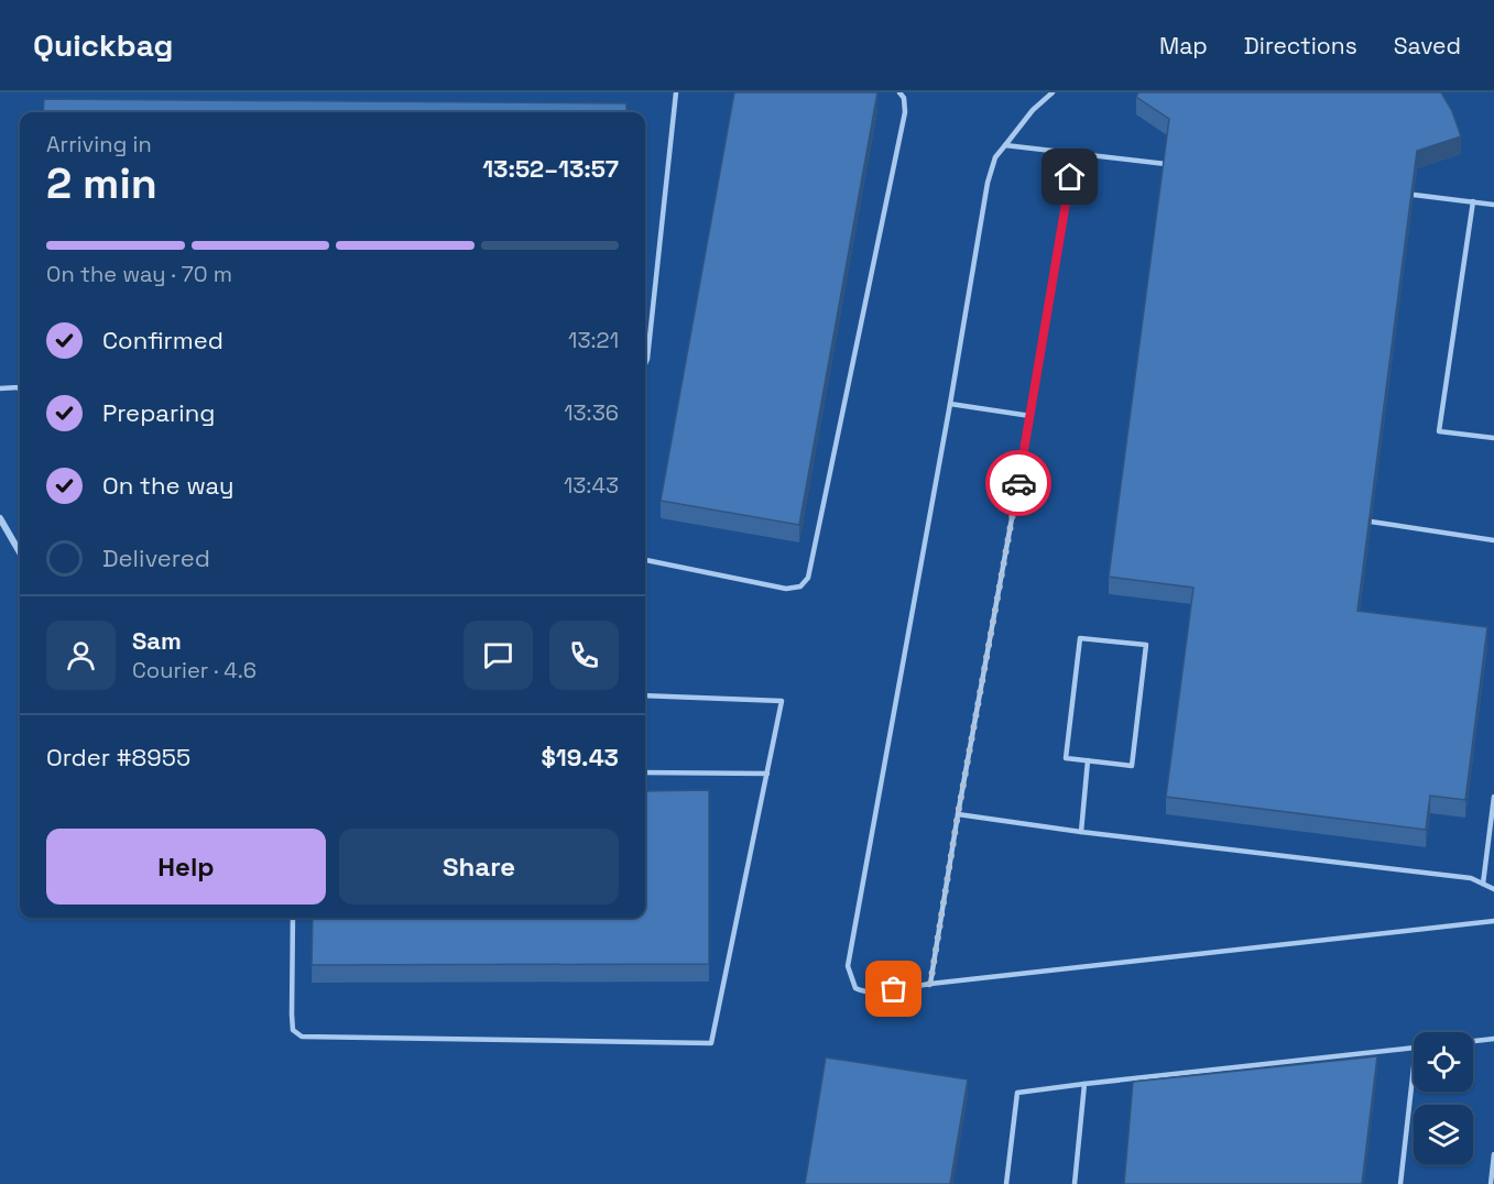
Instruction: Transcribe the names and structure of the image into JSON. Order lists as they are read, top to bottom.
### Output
{
  "page": {
    "header": "Quickbag",
    "nav": ["Map", "Directions", "Saved"],
    "heading": ["2 min", "Arriving in", "13:52–13:57"],
    "panel": [
      "Sam",
      "Courier · 4.6",
      "Order #8955",
      "$19.43"
    ],
    "bar": "On the way · 70 m",
    "list": [
      ["Confirmed", "13:21"],
      ["Preparing", "13:36"],
      ["On the way", "13:43"],
      "Delivered"
    ],
    "buttons": ["Help", "Share"]
  }
}
